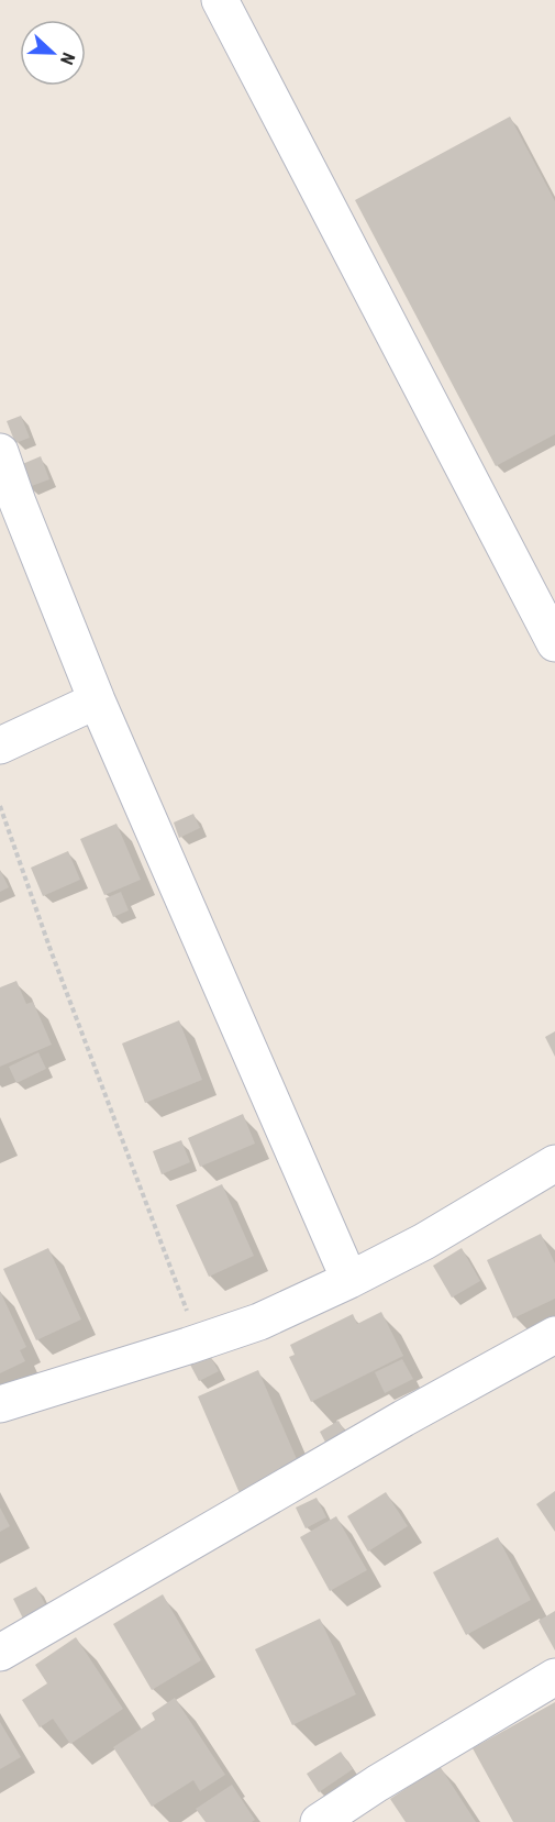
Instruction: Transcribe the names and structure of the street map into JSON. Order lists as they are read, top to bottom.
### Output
{
  "north": "right"
}
